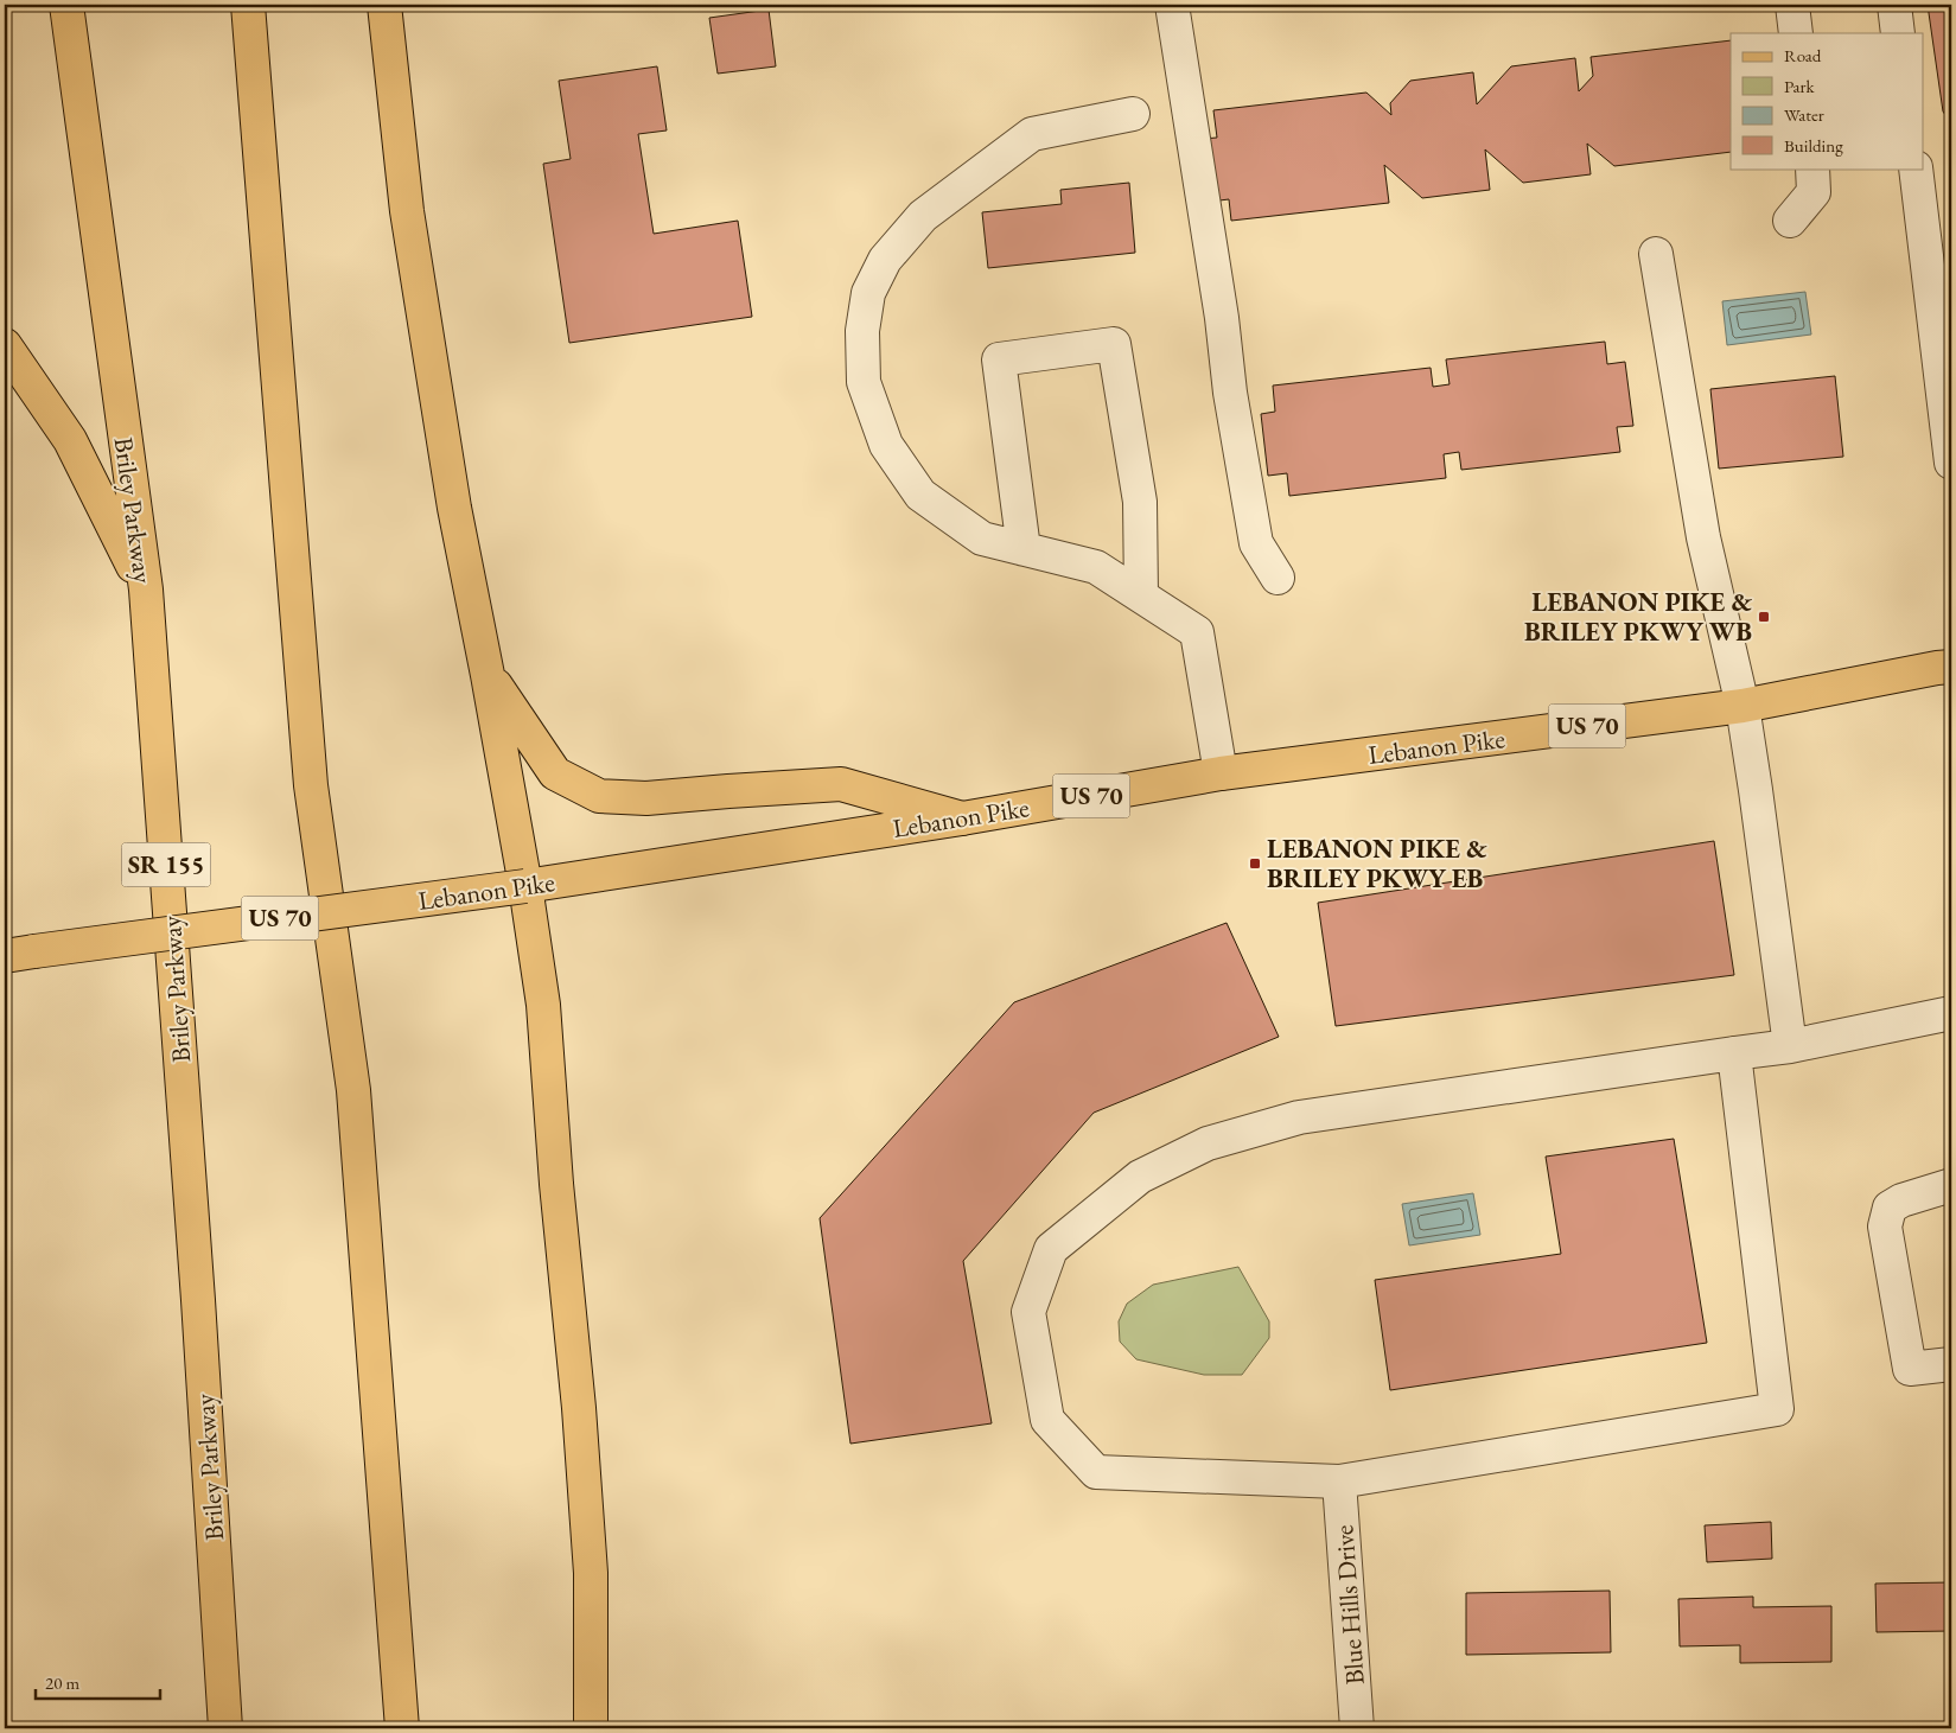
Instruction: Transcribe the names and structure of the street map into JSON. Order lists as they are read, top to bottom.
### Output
{
  "streets": {
    "main road": [
      "Briley Parkway",
      "US 70",
      "Lebanon Pike",
      "SR 155"
    ],
    "street": ["Blue Hills Drive"]
  },
  "places": {
    "transit": ["LEBANON PIKE & BRILEY PKWY WB", "LEBANON PIKE & BRILEY PKWY EB"]
  },
  "legend": [
    "Road",
    "Park",
    "Water",
    "Building"
  ],
  "scale_bar": "20 m"
}
